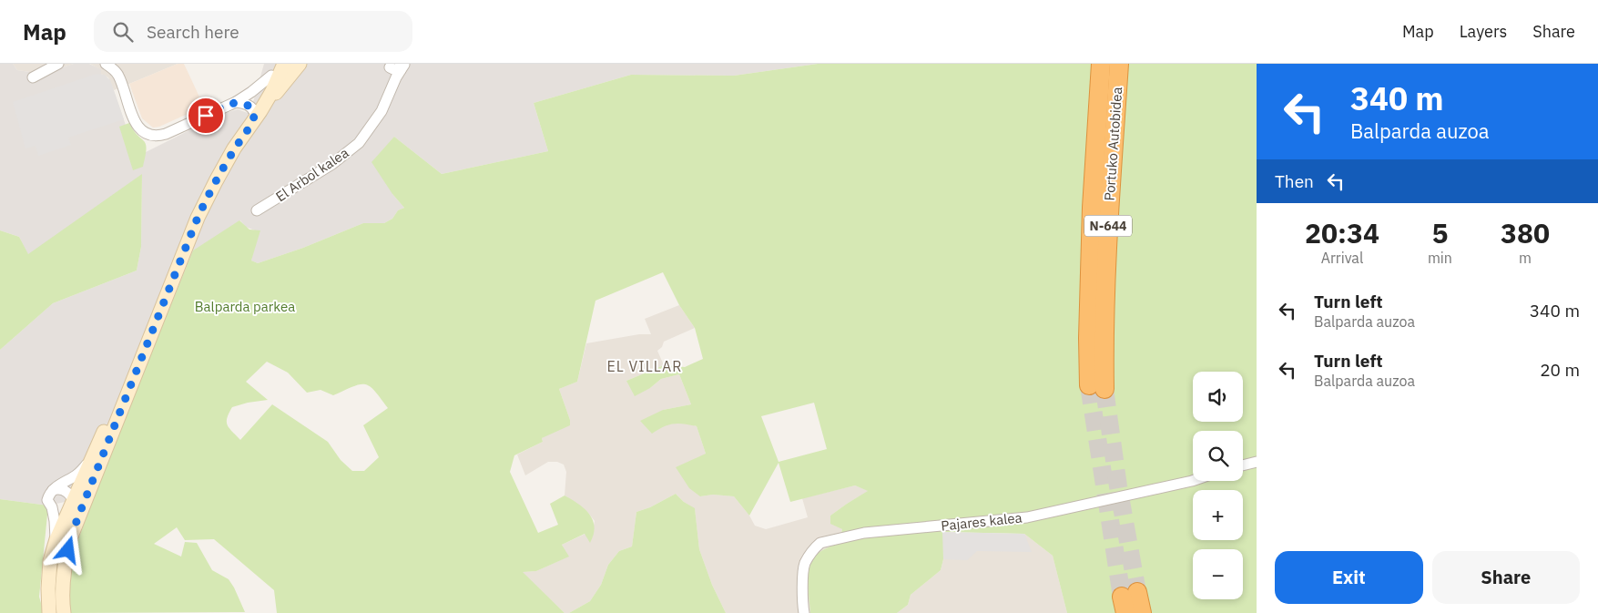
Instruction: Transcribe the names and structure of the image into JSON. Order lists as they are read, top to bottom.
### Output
{
  "streets": {
    "highway": ["Portuko Autobidea", "N-644"],
    "street": ["El Arbol kalea", "Pajares kalea"]
  },
  "districts": ["EL VILLAR"],
  "parks": ["Balparda parkea"],
  "page": {
    "header": "Map",
    "search": "Search here",
    "nav": ["Map", "Layers", "Share"],
    "turn": ["340 m", "Balparda auzoa"],
    "then": "Then",
    "eta": [
      "20:34",
      "Arrival",
      "5",
      "min",
      "380",
      "m"
    ],
    "list": [
      {
        "name": "Turn left",
        "note": "Balparda auzoa",
        "value": "340 m"
      },
      {
        "name": "Turn left",
        "note": "Balparda auzoa",
        "value": "20 m"
      }
    ],
    "map_buttons": ["+", "−"],
    "buttons": ["Exit", "Share"]
  }
}
